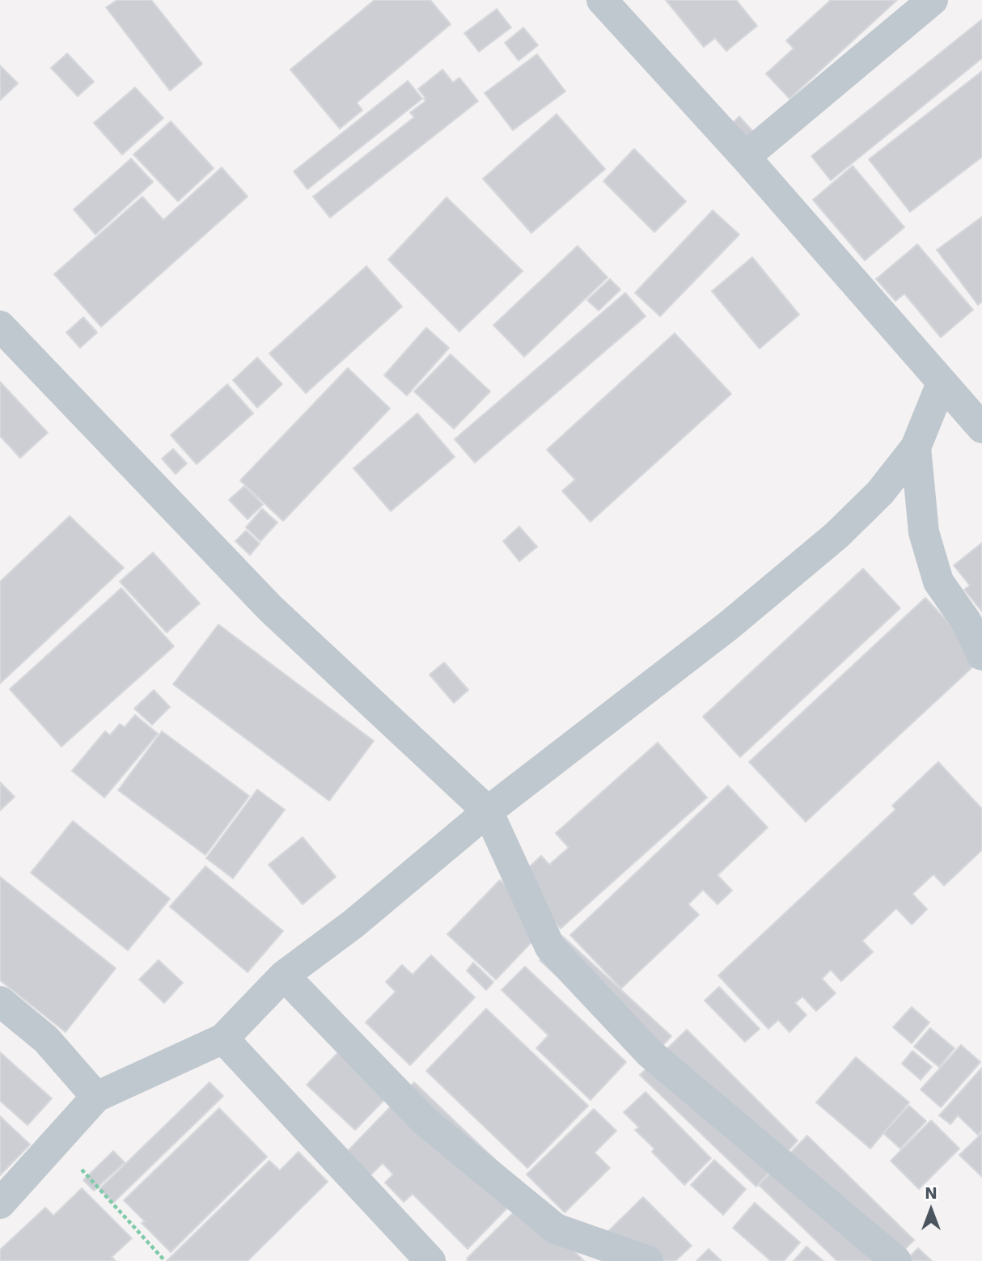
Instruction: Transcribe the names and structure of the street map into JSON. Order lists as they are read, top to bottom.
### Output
{
  "north": "top"
}
